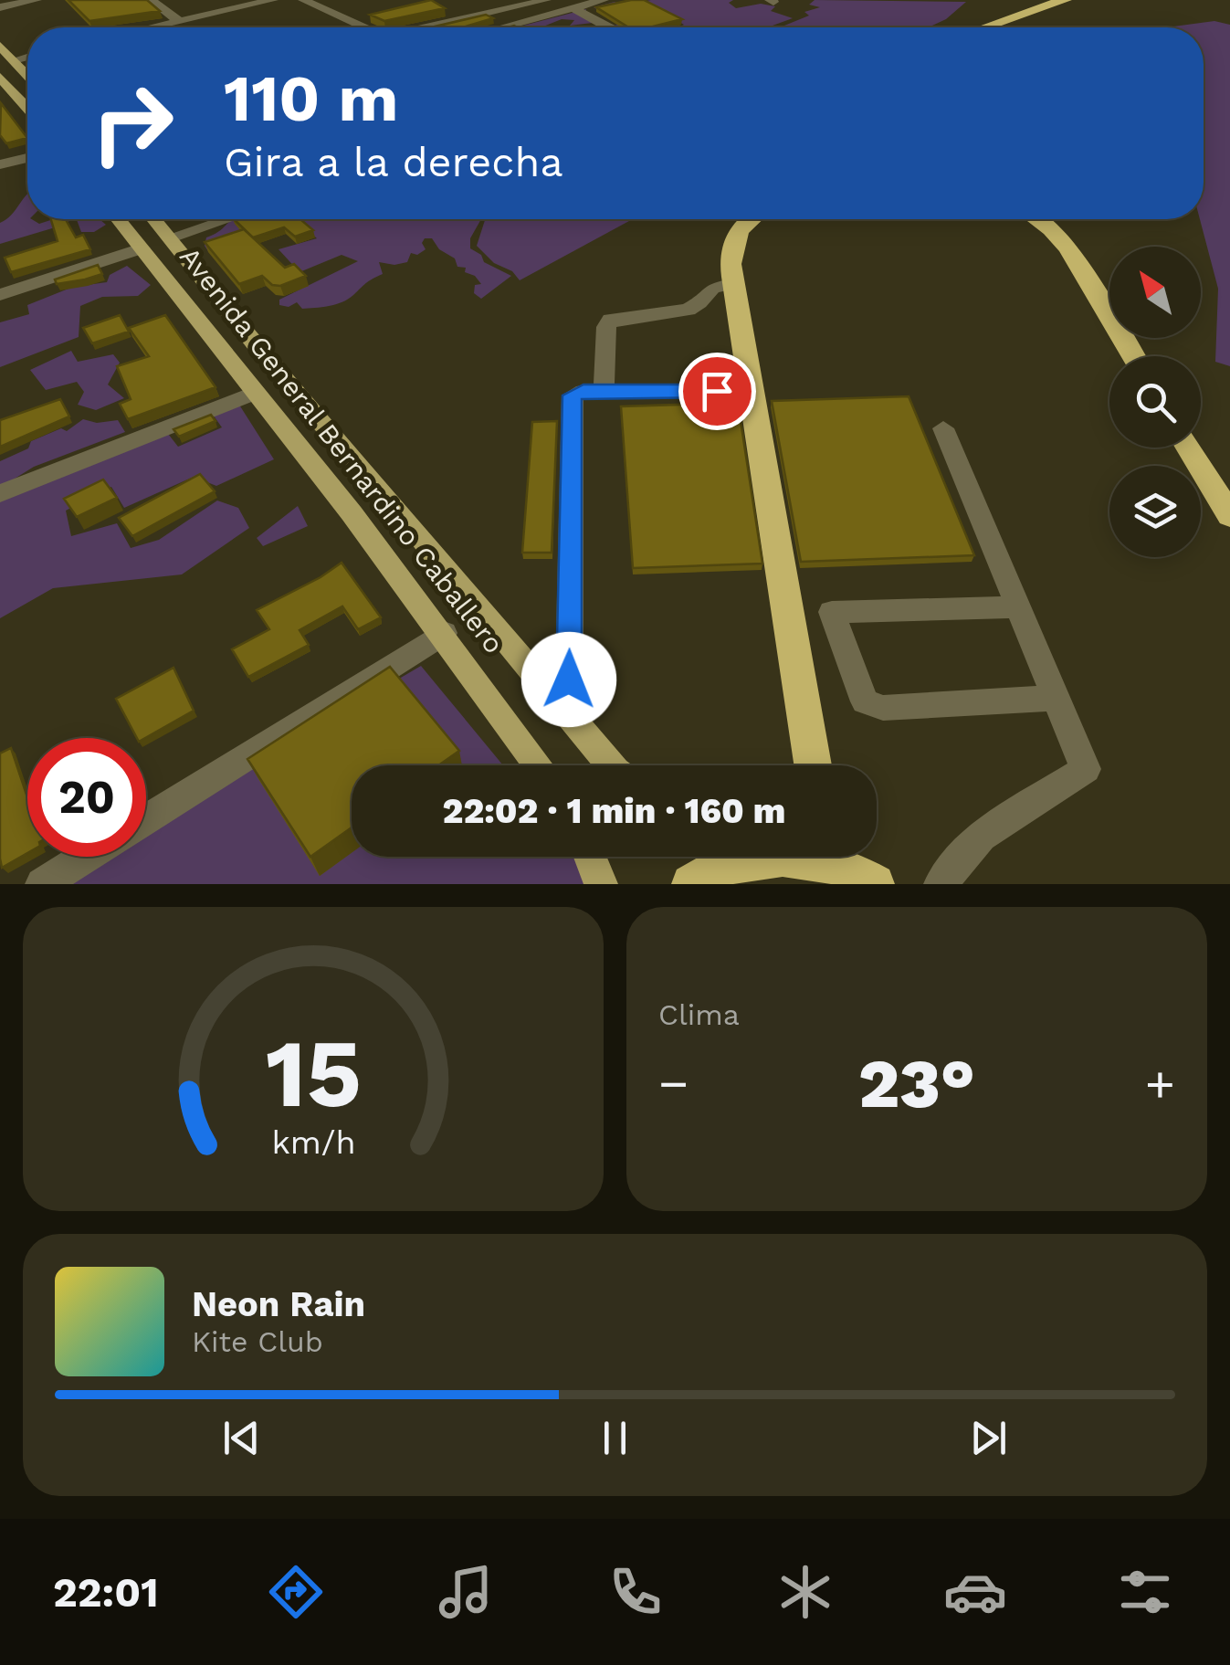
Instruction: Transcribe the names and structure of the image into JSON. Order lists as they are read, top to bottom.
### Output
{
  "streets": {
    "main road": ["Avenida General Bernardino Caballero"]
  },
  "north": "top left",
  "page": {
    "turn": ["110 m", "Gira a la derecha"],
    "limit": "20",
    "trip": "22:02 · 1 min · 160 m",
    "tile": "Clima",
    "heat": ["−", "23°", "+"],
    "song": ["Neon Rain", "Kite Club"],
    "tabs": "22:01",
    "gauge": ["15", "km/h"]
  }
}
